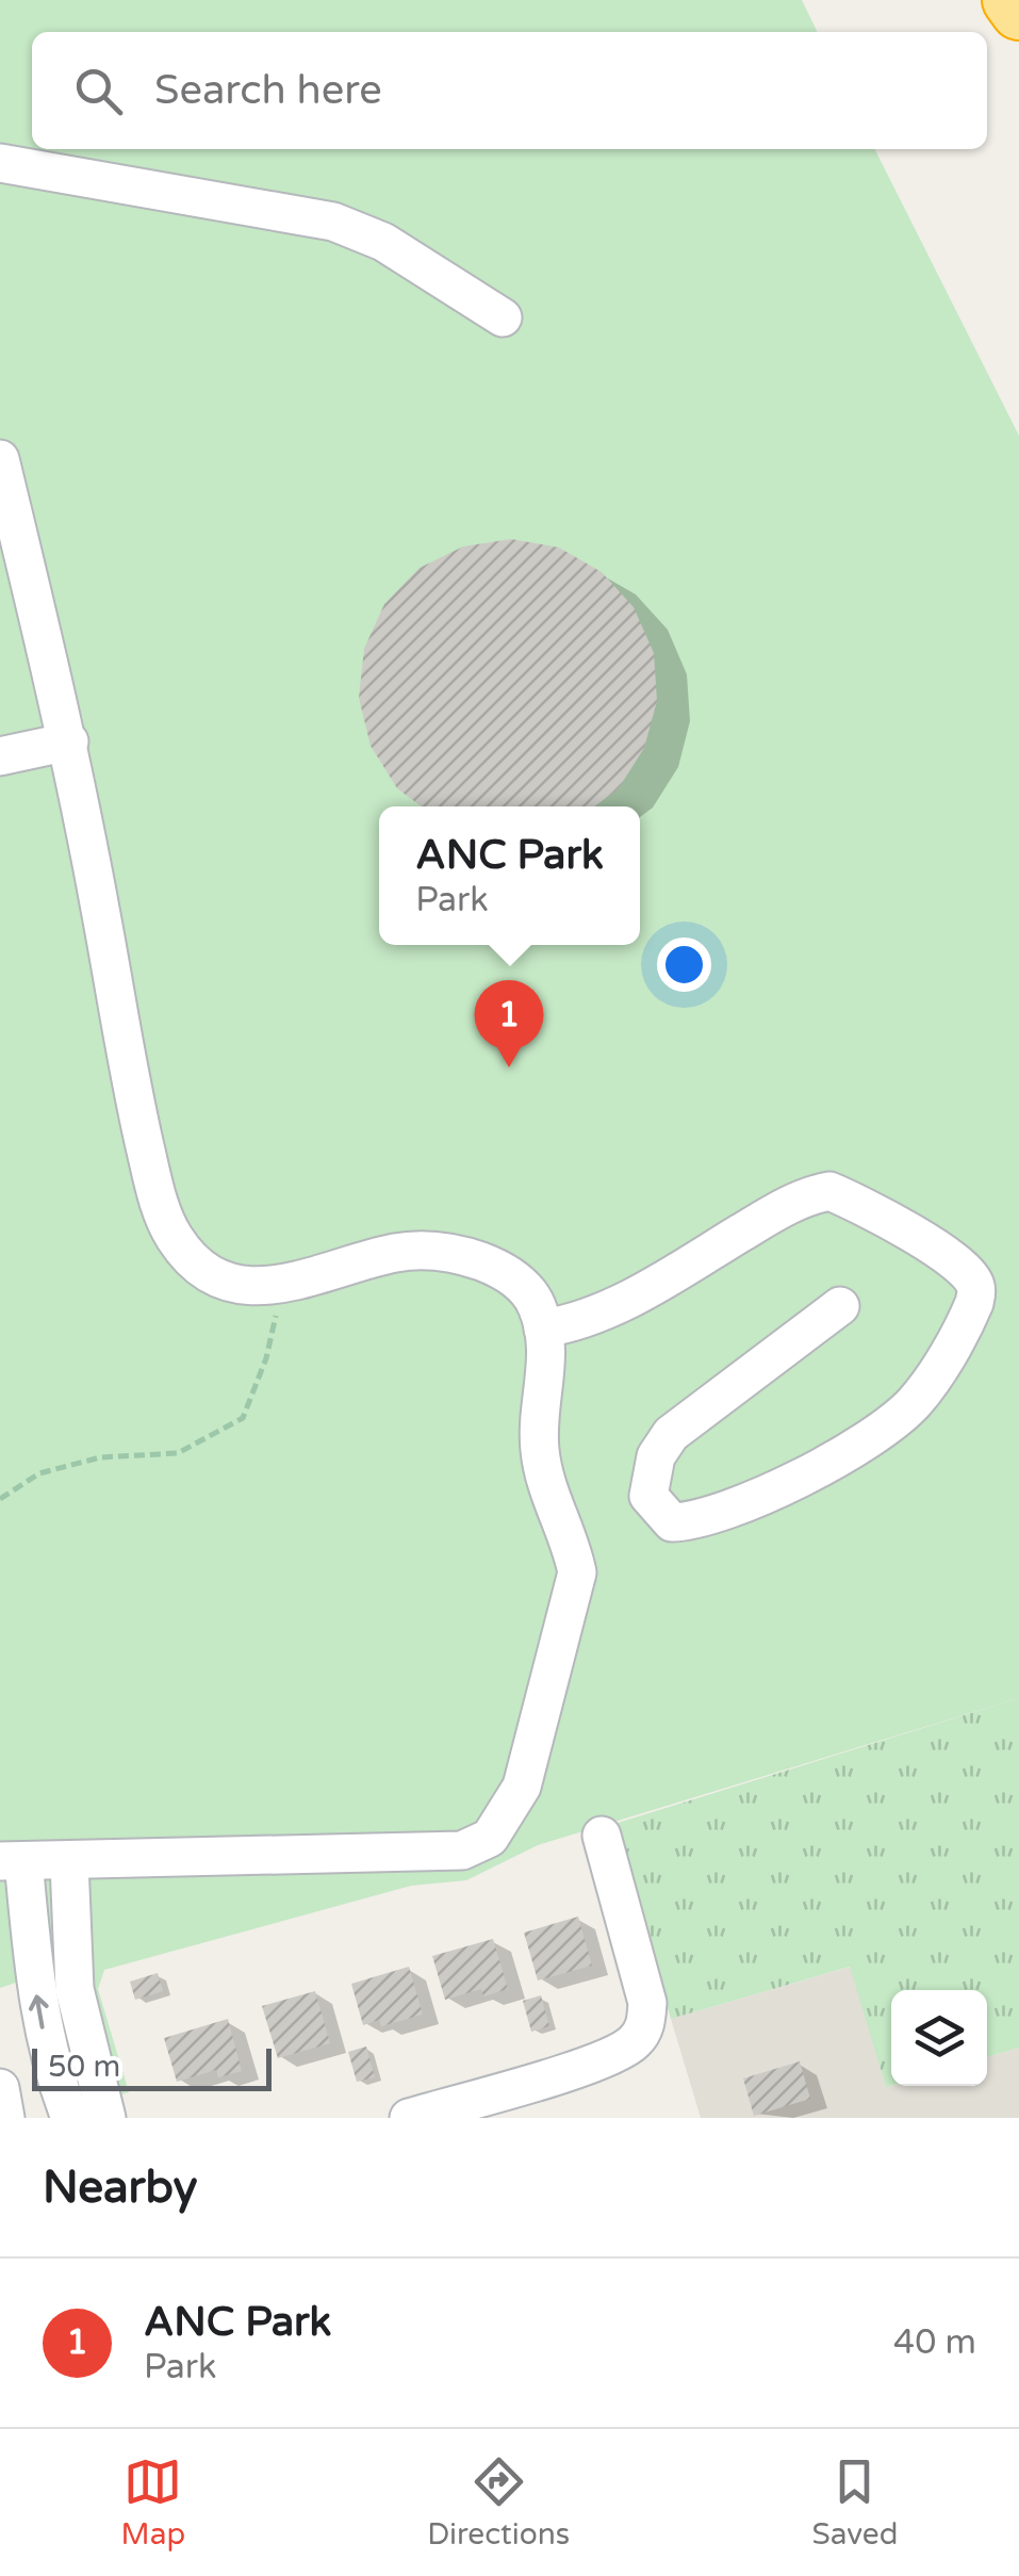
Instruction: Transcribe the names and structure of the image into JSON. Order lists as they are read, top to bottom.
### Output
{
  "scale_bar": "50 m",
  "page": {
    "search": "Search here",
    "popup": ["ANC Park", "Park"],
    "pins": "1",
    "scale": "50 m",
    "heading": "Nearby",
    "list": [
      {
        "mark": "1",
        "name": "ANC Park",
        "note": "Park",
        "value": "40 m"
      }
    ],
    "nav": ["Map", "Directions", "Saved"]
  }
}
